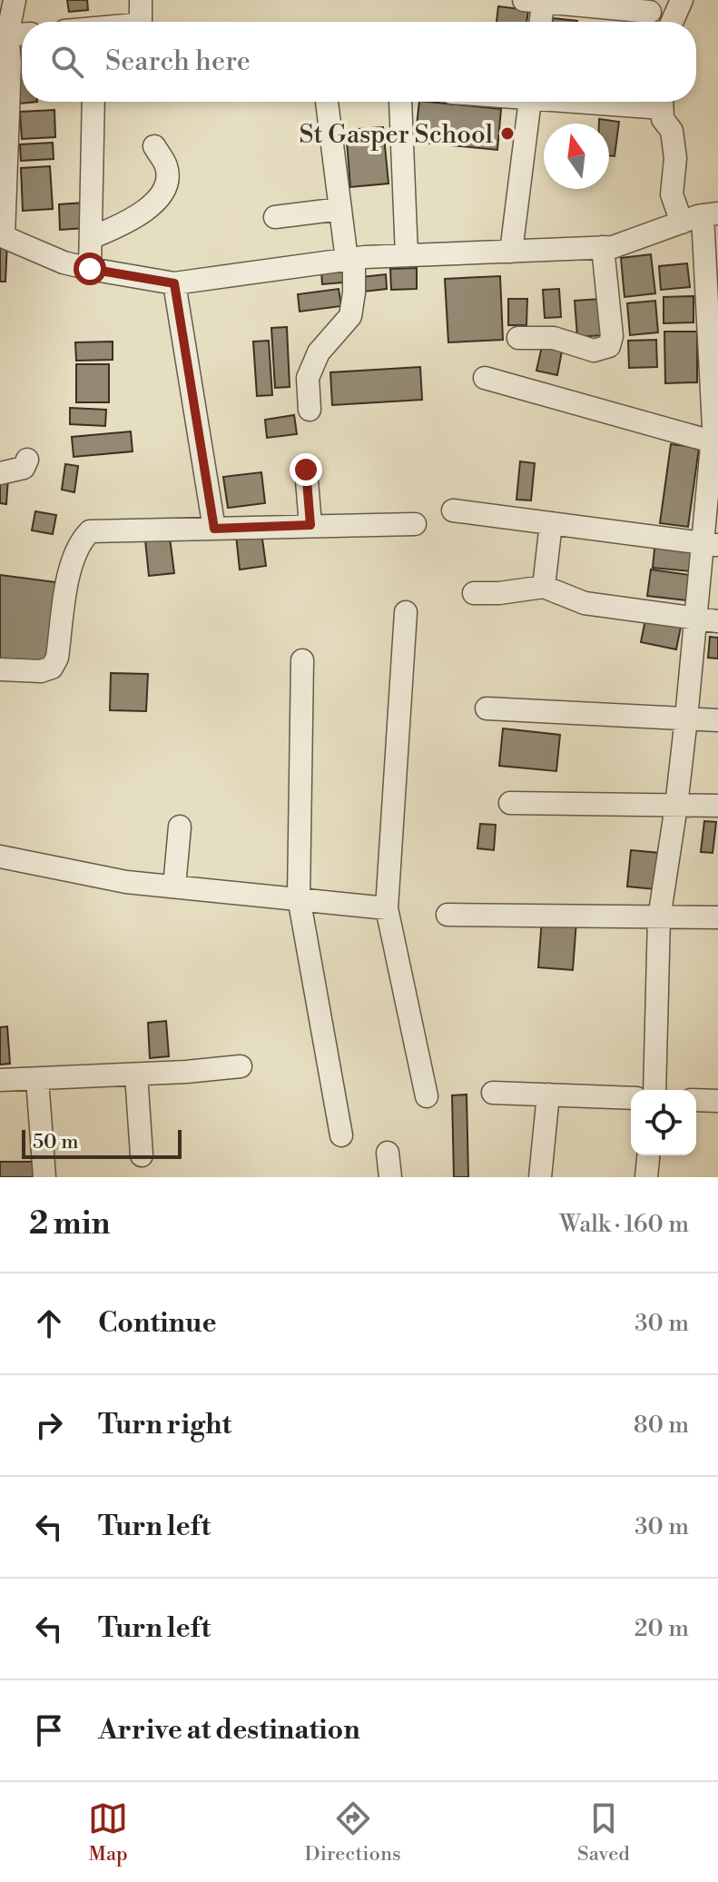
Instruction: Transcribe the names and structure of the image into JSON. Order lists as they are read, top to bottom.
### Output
{
  "places": ["St Gasper School"],
  "scale_bar": "50 m",
  "north": "top",
  "page": {
    "search": "Search here",
    "scale": "50 m",
    "heading": ["2 min", "Walk · 160 m"],
    "list": [
      ["Continue", "30 m"],
      ["Turn right", "80 m"],
      ["Turn left", "30 m"],
      ["Turn left", "20 m"],
      "Arrive at destination"
    ],
    "nav": ["Map", "Directions", "Saved"]
  }
}
